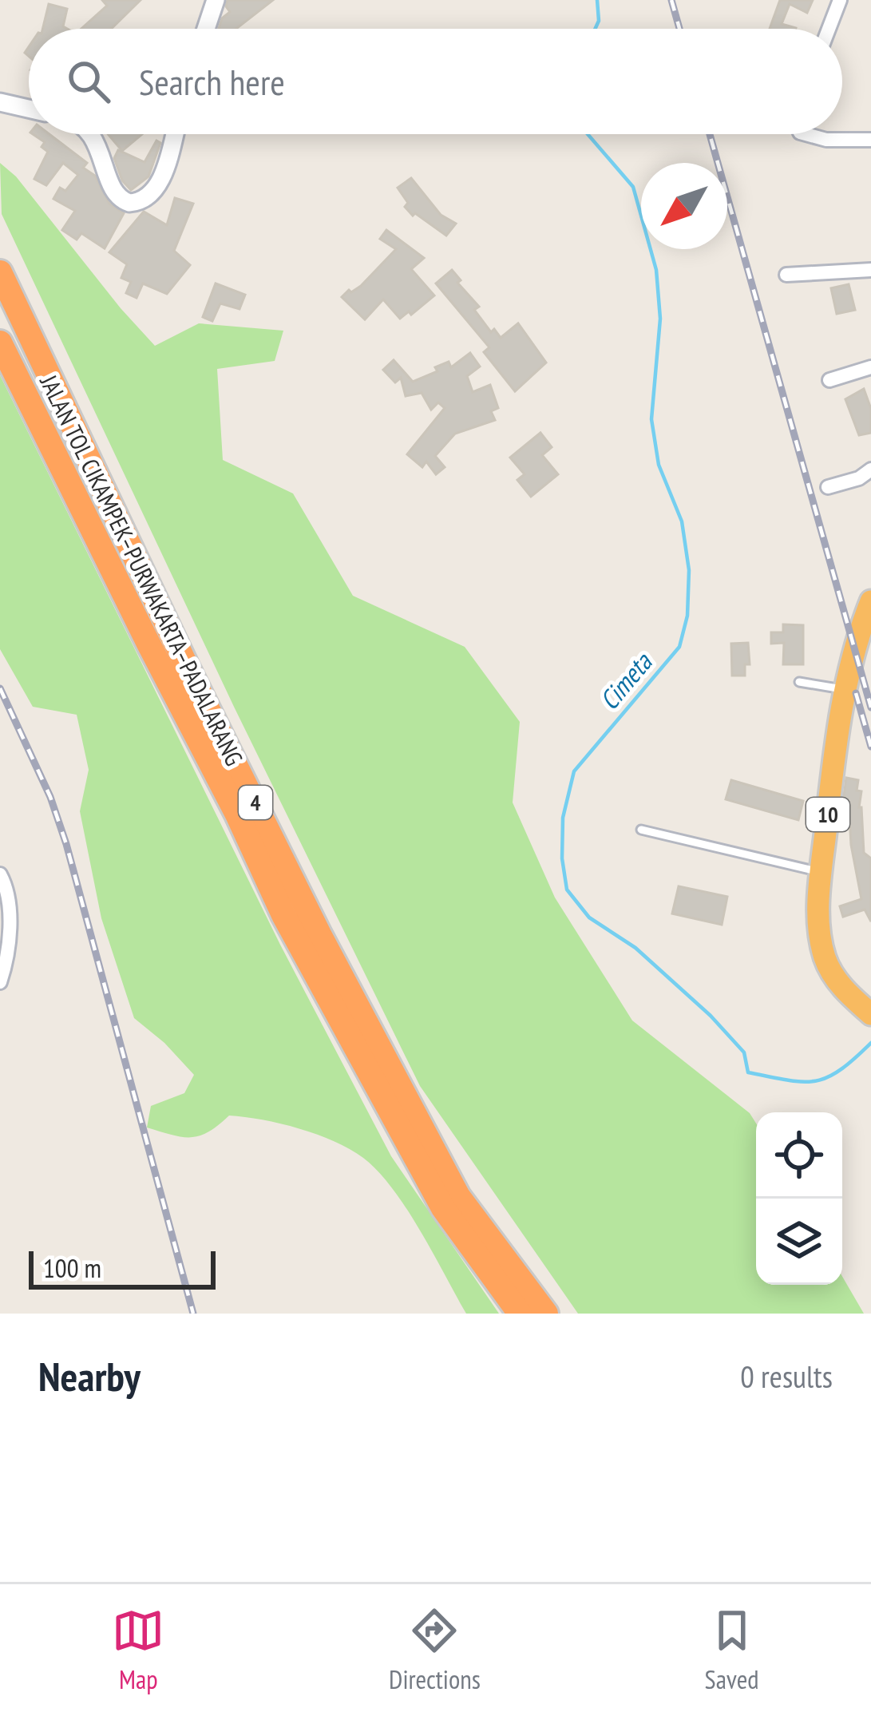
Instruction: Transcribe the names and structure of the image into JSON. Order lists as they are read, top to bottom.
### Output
{
  "streets": {
    "highway": ["JALAN TOL CIKAMPEK–PURWAKARTA–PADALARANG", "4", "10"]
  },
  "water": ["Cimeta"],
  "scale_bar": "100 m",
  "north": "bottom left",
  "page": {
    "search": "Search here",
    "scale": "100 m",
    "heading": ["Nearby", "0 results"],
    "nav": ["Map", "Directions", "Saved"]
  }
}
